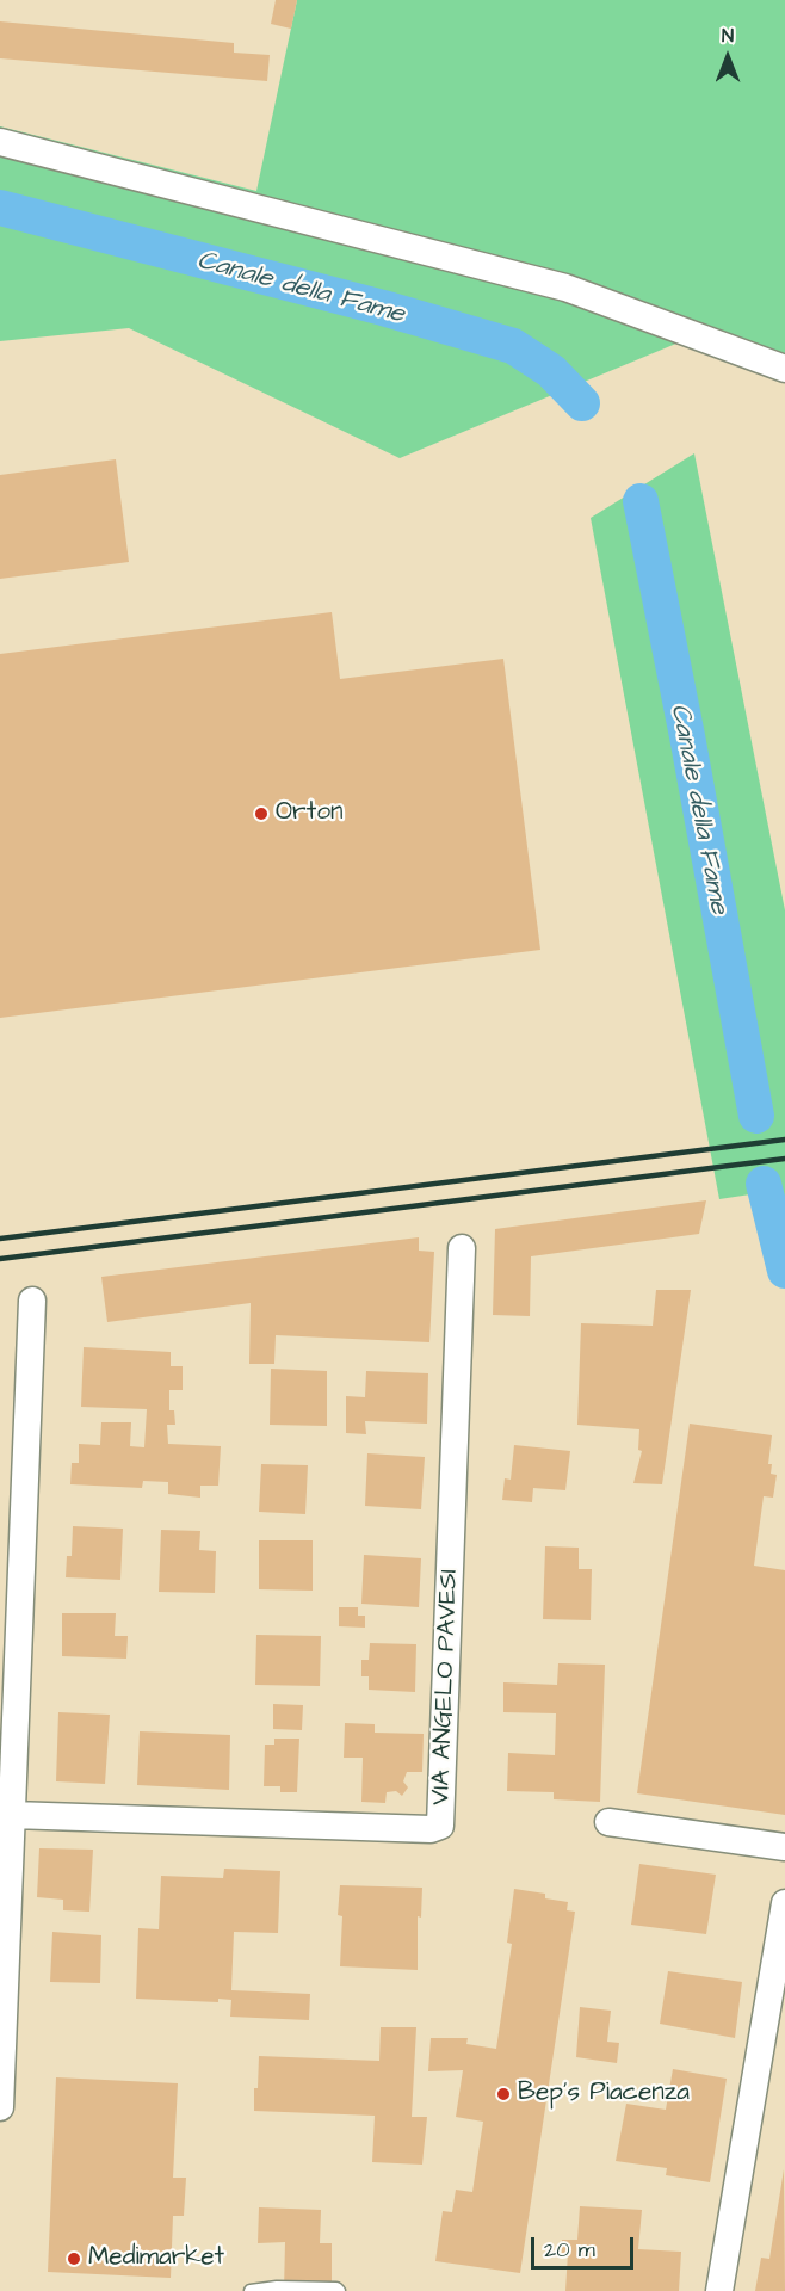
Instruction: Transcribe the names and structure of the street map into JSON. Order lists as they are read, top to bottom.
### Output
{
  "streets": {
    "street": ["VIA ANGELO PAVESI"]
  },
  "water": ["Canale della Fame"],
  "places": ["Orton", "Bep's Piacenza", "Medimarket"],
  "scale_bar": "20 m",
  "north": "top"
}
